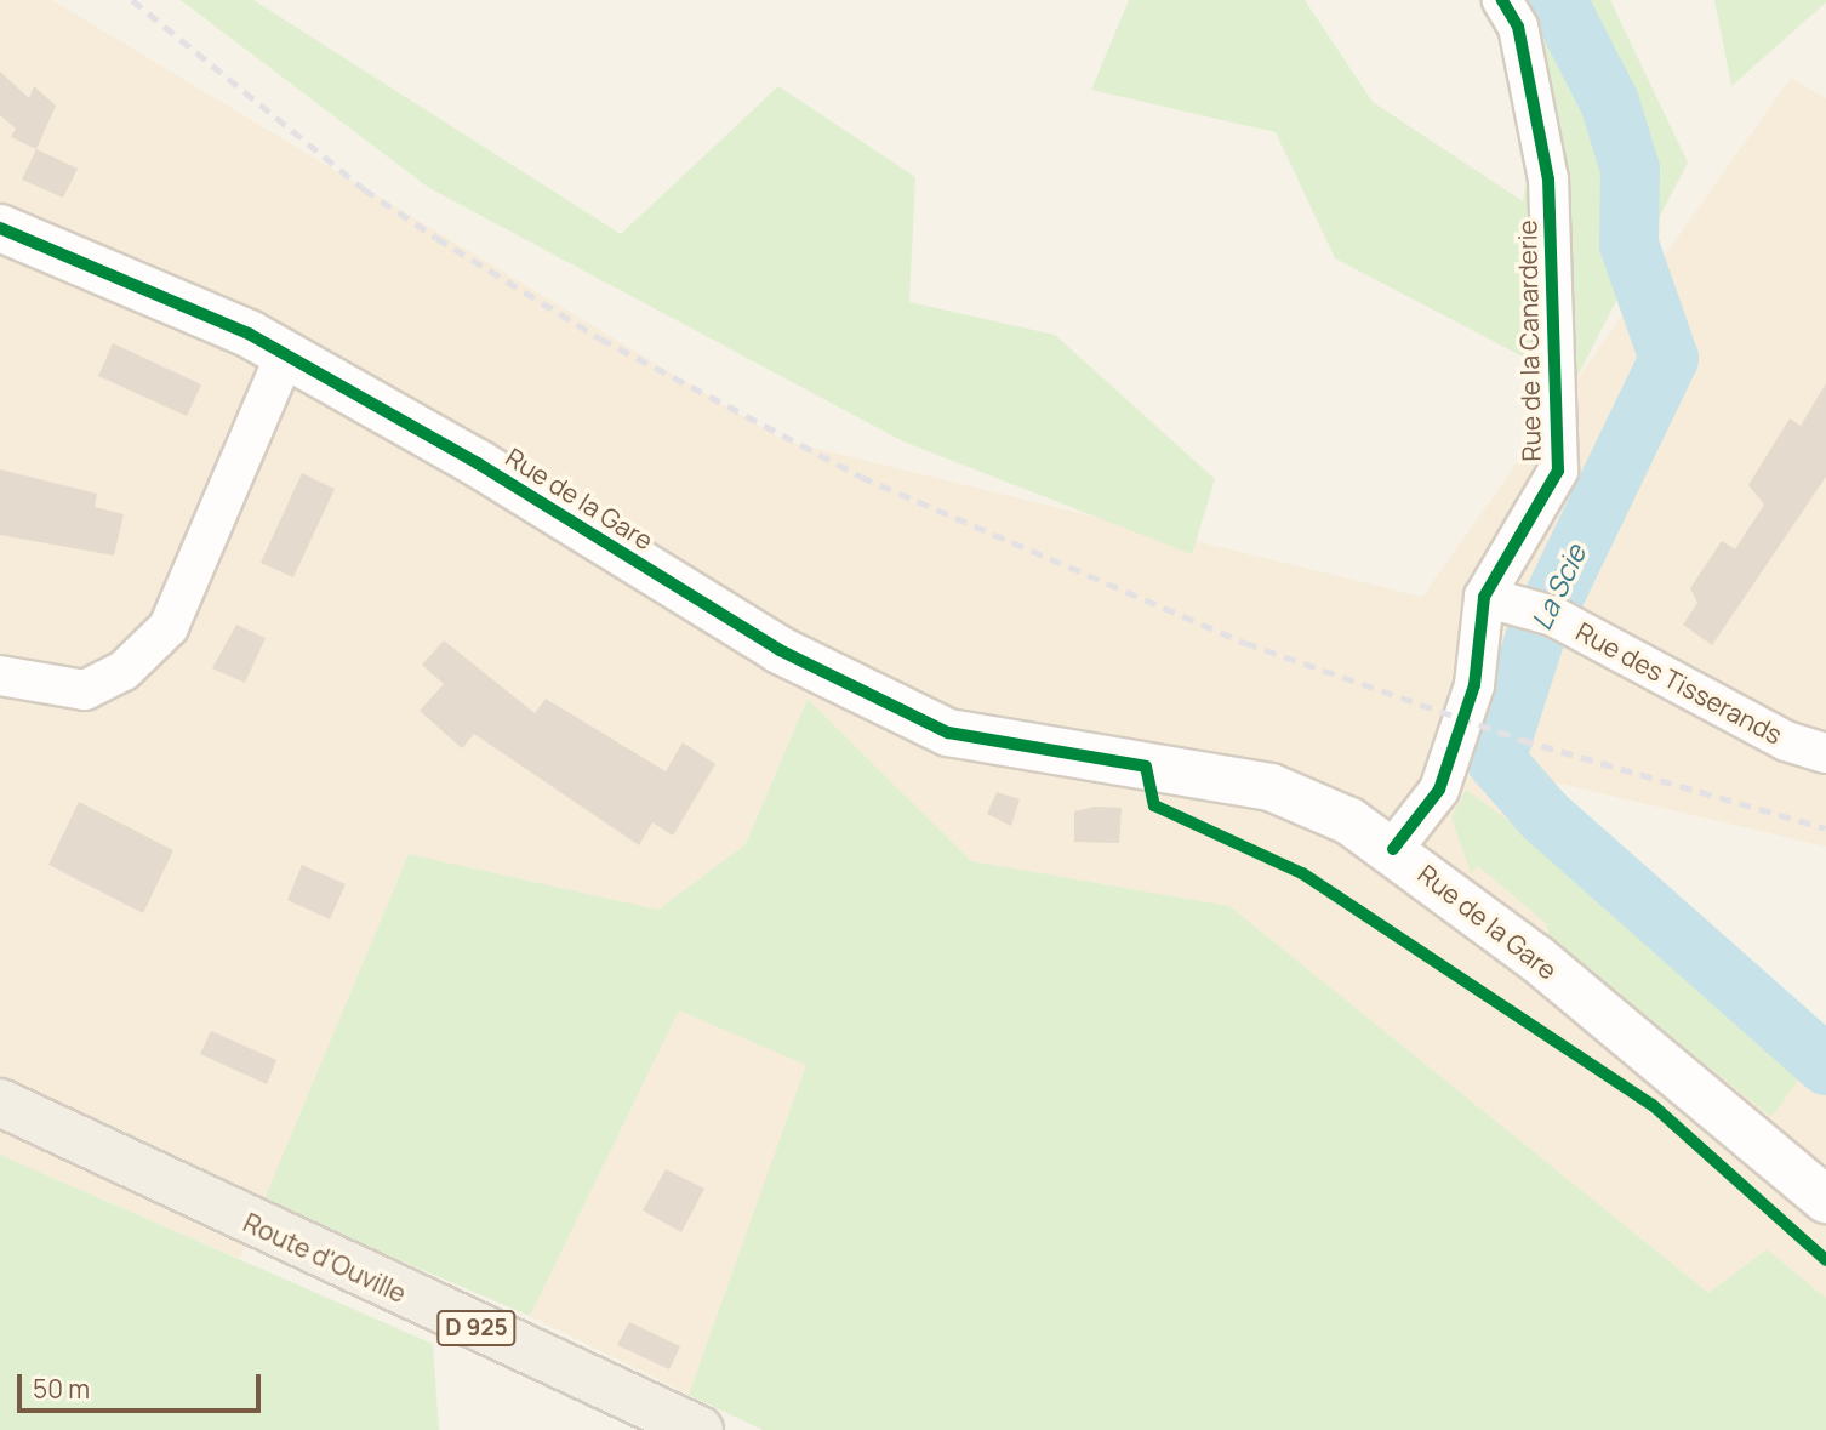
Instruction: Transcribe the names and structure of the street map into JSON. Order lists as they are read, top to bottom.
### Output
{
  "streets": {
    "main road": ["Route d'Ouville", "D 925"],
    "street": ["Rue de la Canarderie", "Rue de la Gare", "Rue des Tisserands"]
  },
  "crossings": [
    ["Rue de la Canarderie", "Rue de la Gare"],
    ["Rue de la Canarderie", "Rue des Tisserands"]
  ],
  "water": ["La Scie"],
  "scale_bar": "50 m"
}
